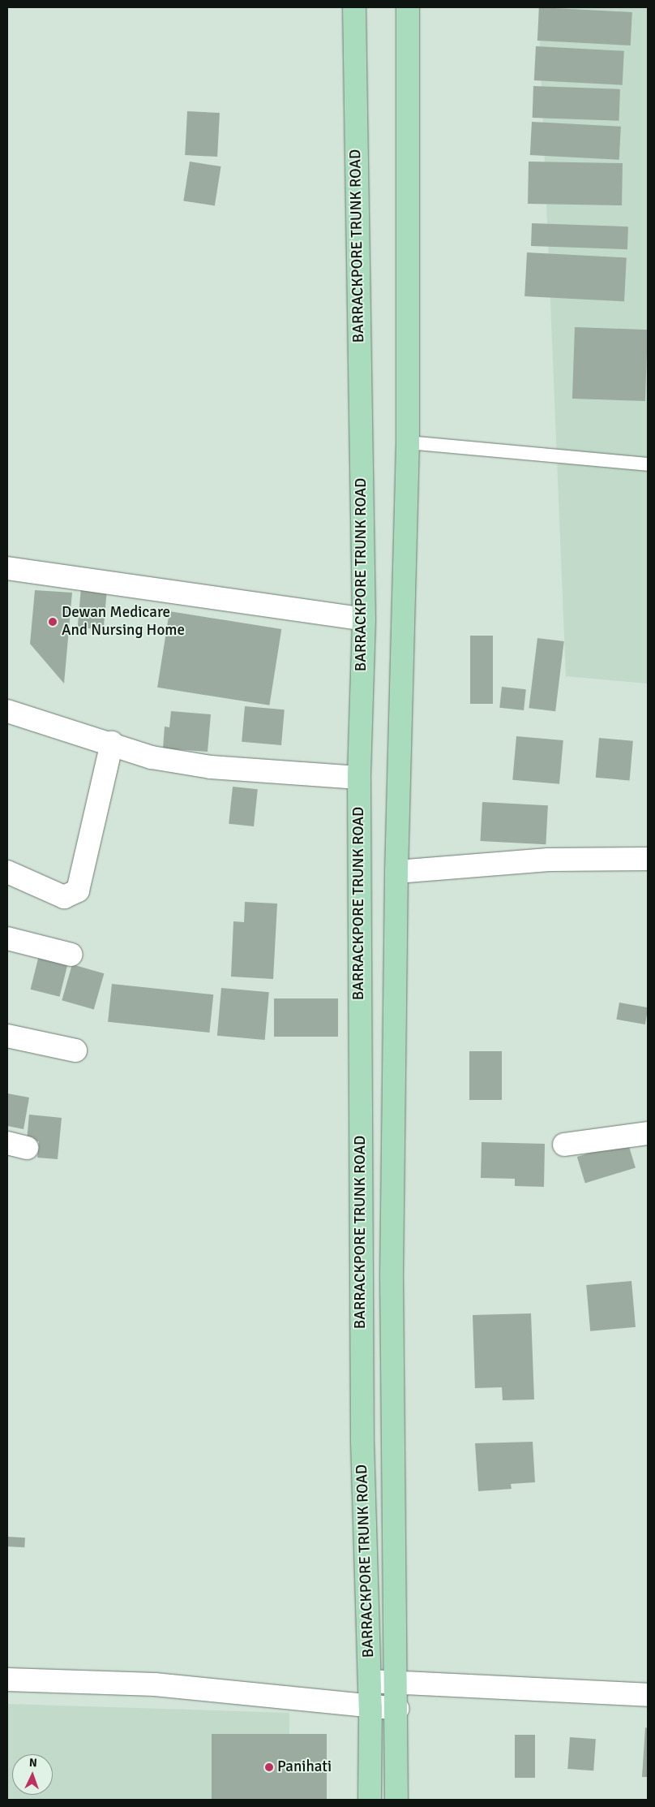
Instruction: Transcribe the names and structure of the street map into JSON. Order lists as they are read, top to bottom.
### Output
{
  "streets": {
    "main road": ["BARRACKPORE TRUNK ROAD"]
  },
  "places": ["Dewan Medicare And Nursing Home", "Panihati"],
  "north": "top"
}
